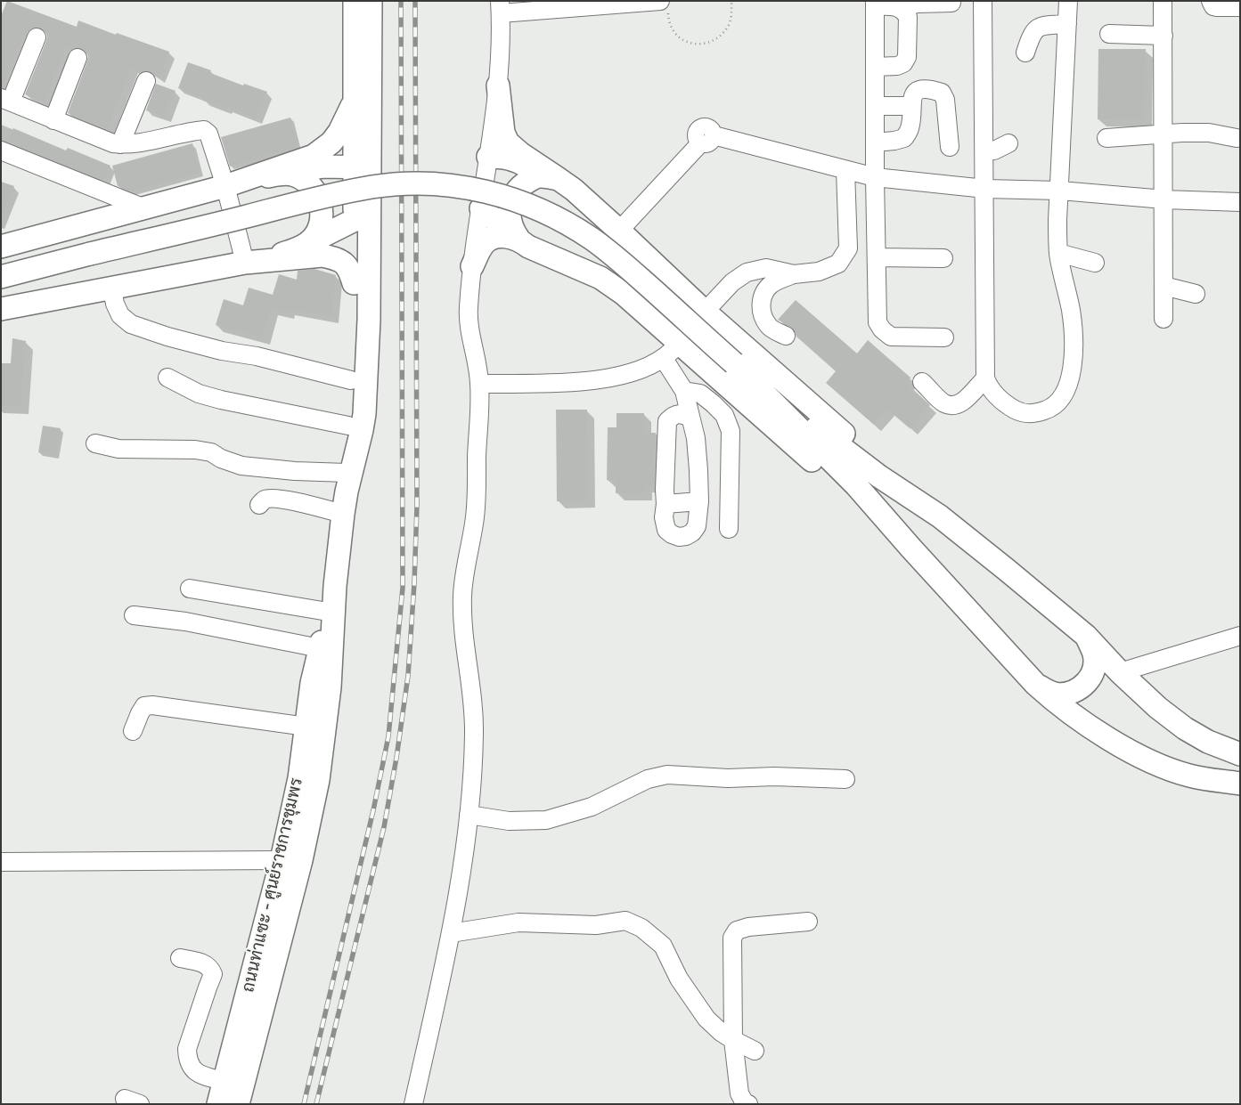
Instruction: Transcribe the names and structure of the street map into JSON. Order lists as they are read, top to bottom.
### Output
{
  "streets": {
    "main road": ["ถนนท่าแซะ - ศูนย์ราชการชุมพร"]
  }
}
